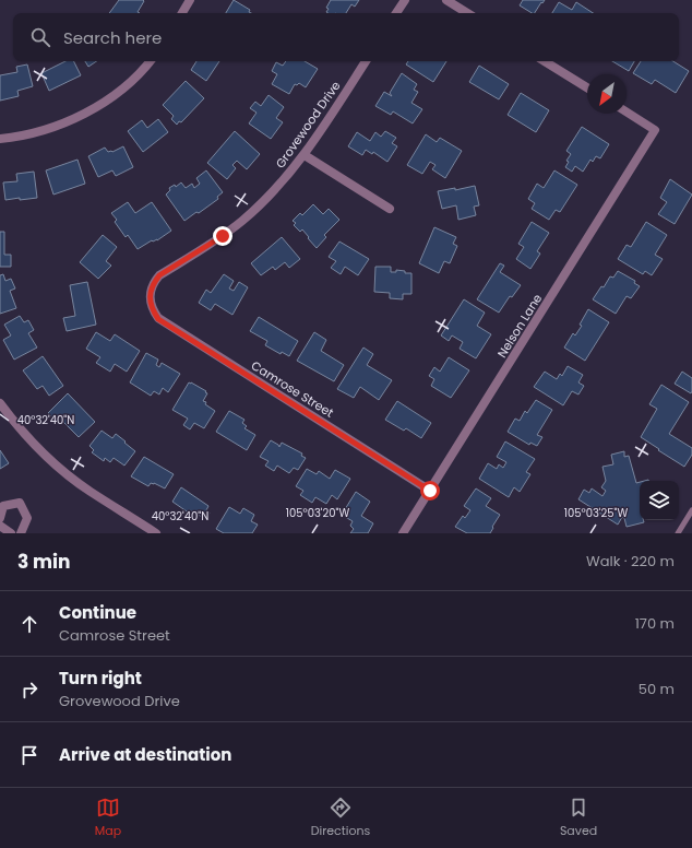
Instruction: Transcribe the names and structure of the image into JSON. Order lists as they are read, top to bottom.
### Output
{
  "streets": {
    "street": ["Grovewood Drive", "Nelson Lane", "Camrose Street"]
  },
  "crossings": [
    ["Grovewood Drive", "Camrose Street"],
    ["Nelson Lane", "Camrose Street"]
  ],
  "north": "bottom left",
  "page": {
    "search": "Search here",
    "heading": ["3 min", "Walk · 220 m"],
    "list": [
      ["Continue", "Camrose Street", "170 m"],
      ["Turn right", "Grovewood Drive", "50 m"],
      "Arrive at destination"
    ],
    "nav": ["Map", "Directions", "Saved"]
  },
  "coordinates": ["40°32'40\"N", "105°03'20\"W", "105°03'25\"W"]
}
